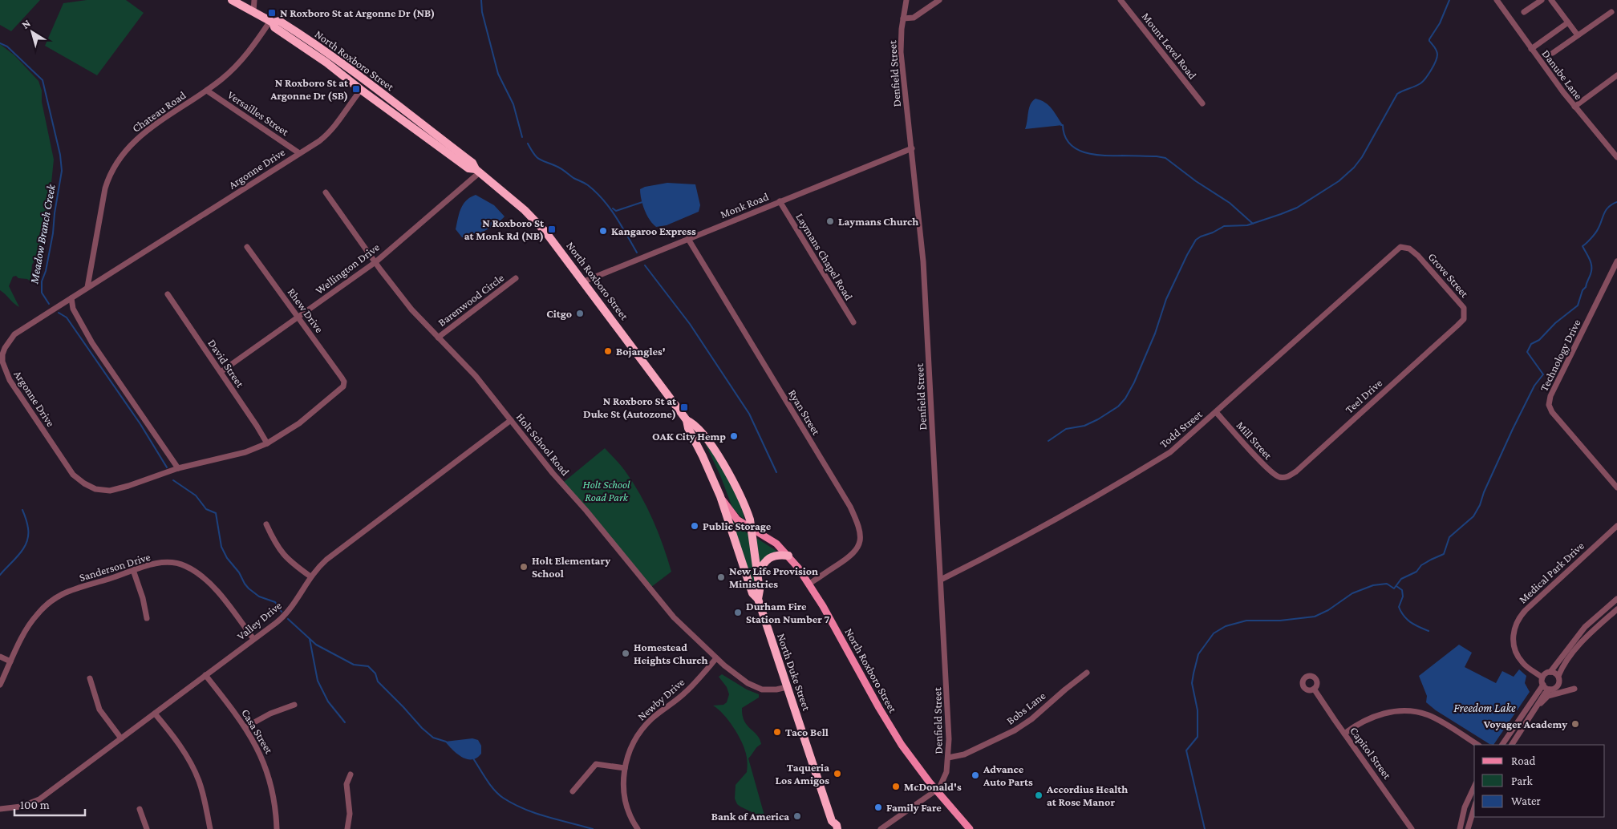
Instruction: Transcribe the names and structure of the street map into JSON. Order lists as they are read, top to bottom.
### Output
{
  "streets": {
    "highway": ["North Roxboro Street", "North Duke Street"],
    "street": [
      "Mount Level Road",
      "Denfield Street",
      "Danube Lane",
      "Chateau Road",
      "Versailles Street",
      "Argonne Drive",
      "Monk Road",
      "Laymans Chapel Road",
      "Wellington Drive",
      "Grove Street",
      "Barenwood Circle",
      "Rhew Drive",
      "Technology Drive",
      "David Street",
      "Teel Drive",
      "Ryan Street",
      "Todd Street",
      "Mill Street",
      "Holt School Road",
      "Sanderson Drive",
      "Medical Park Drive",
      "Valley Drive",
      "Newby Drive",
      "Bobs Lane",
      "Casa Street",
      "Capitol Street"
    ]
  },
  "crossings": [
    ["North Roxboro Street", "Denfield Street"],
    ["North Roxboro Street", "Chateau Road"],
    ["North Roxboro Street", "Argonne Drive"],
    ["North Roxboro Street", "Monk Road"],
    ["North Roxboro Street", "Wellington Drive"],
    ["North Roxboro Street", "Ryan Street"],
    ["North Roxboro Street", "North Duke Street"],
    ["Denfield Street", "Monk Road"],
    ["Denfield Street", "Todd Street"],
    ["Denfield Street", "Bobs Lane"],
    ["Chateau Road", "Versailles Street"],
    ["Chateau Road", "Argonne Drive"],
    ["Versailles Street", "Argonne Drive"],
    ["Argonne Drive", "Rhew Drive"],
    ["Argonne Drive", "David Street"],
    ["Monk Road", "Laymans Chapel Road"],
    ["Monk Road", "Ryan Street"],
    ["Wellington Drive", "Rhew Drive"],
    ["Wellington Drive", "David Street"],
    ["Wellington Drive", "Holt School Road"],
    ["Grove Street", "Teel Drive"],
    ["Grove Street", "Todd Street"],
    ["Barenwood Circle", "Holt School Road"],
    ["Teel Drive", "Mill Street"],
    ["Todd Street", "Mill Street"],
    ["Holt School Road", "Valley Drive"],
    ["Holt School Road", "North Duke Street"],
    ["Holt School Road", "Newby Drive"],
    ["Sanderson Drive", "Valley Drive"],
    ["Valley Drive", "Casa Street"]
  ],
  "water": ["Meadow Branch Creek", "Freedom Lake"],
  "parks": ["Holt School Road Park"],
  "places": {
    "transit": [
      "N Roxboro St at Argonne Dr (NB)",
      "N Roxboro St at Argonne Dr (SB)",
      "N Roxboro St at Monk Rd (NB)",
      "N Roxboro St at Duke St (Autozone)"
    ],
    "other": [
      "Laymans Church",
      "Kangaroo Express",
      "Citgo",
      "Bojangles'",
      "OAK City Hemp",
      "Public Storage",
      "Holt Elementary School",
      "New Life Provision Ministries",
      "Durham Fire Station Number 7",
      "Homestead Heights Church",
      "Voyager Academy",
      "Taco Bell",
      "Taqueria Los Amigos",
      "Advance Auto Parts",
      "McDonald's",
      "Accordius Health at Rose Manor",
      "Family Fare",
      "Bank of America"
    ]
  },
  "legend": ["Road", "Park", "Water"],
  "scale_bar": "100 m",
  "north": "top left"
}
